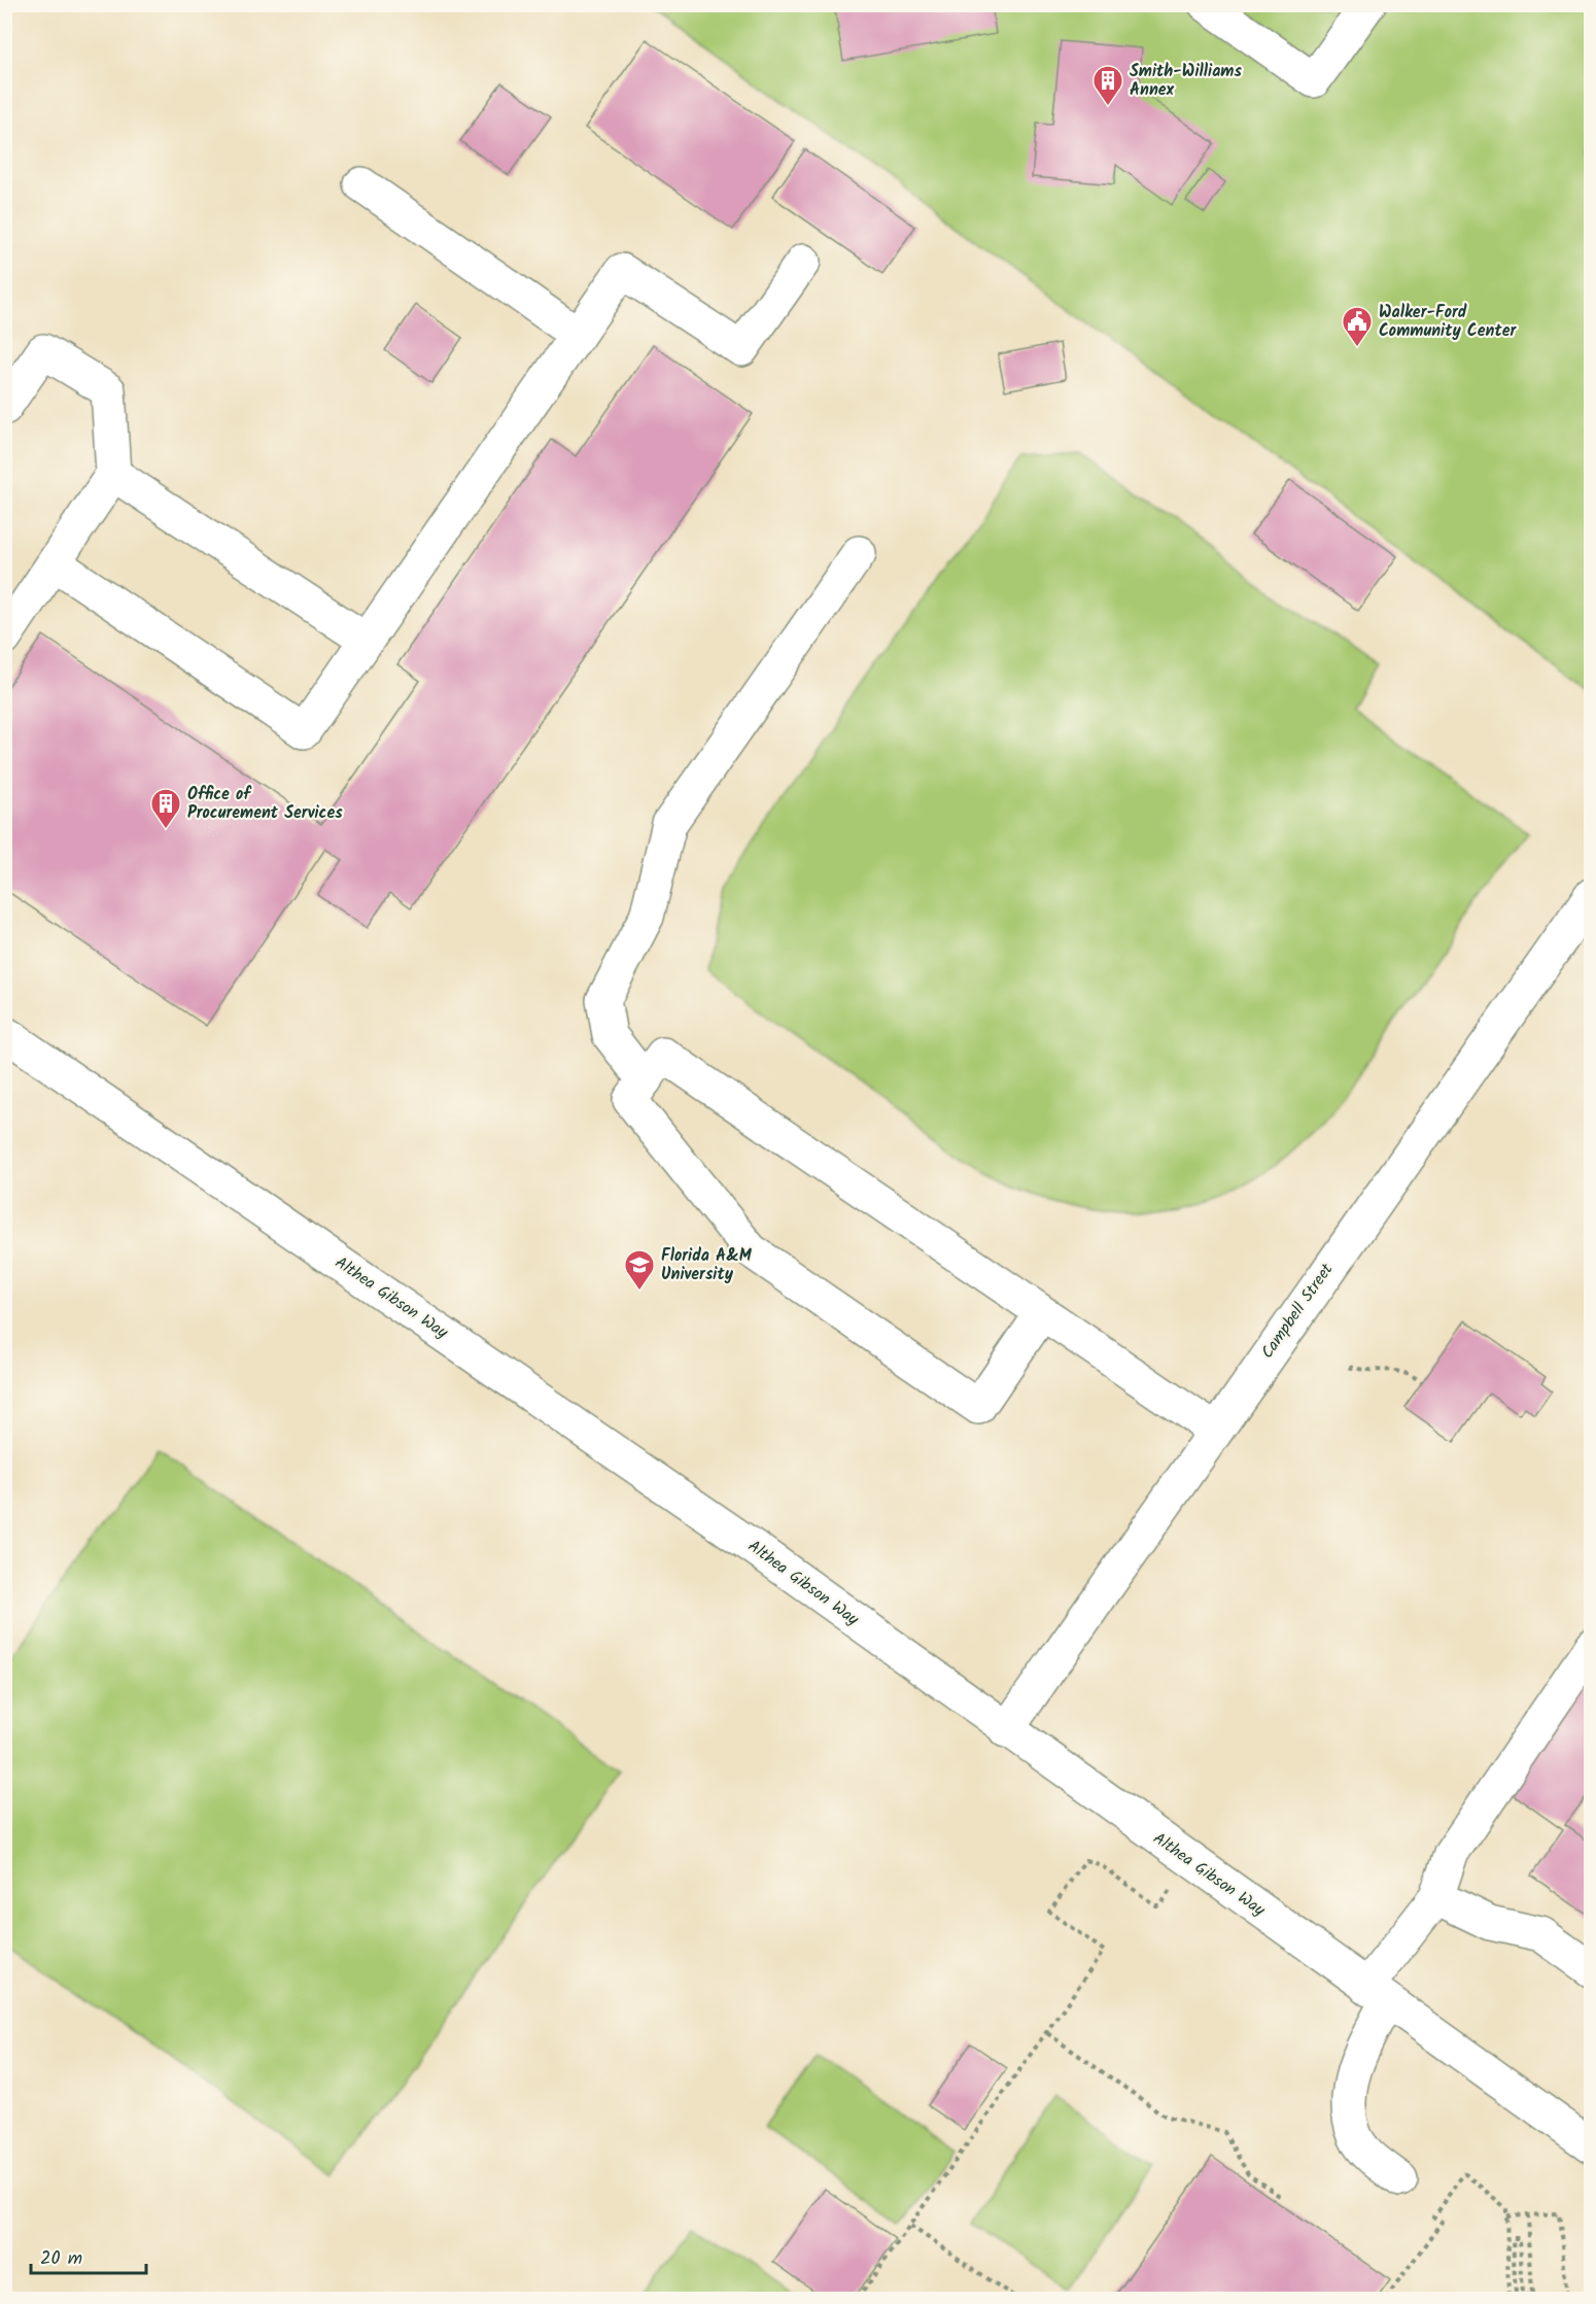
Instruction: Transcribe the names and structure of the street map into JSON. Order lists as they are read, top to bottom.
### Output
{
  "streets": {
    "street": ["Althea Gibson Way", "Campbell Street"]
  },
  "crossings": [
    ["Althea Gibson Way", "Campbell Street"]
  ],
  "places": {
    "building": ["Smith-Williams Annex", "Office of Procurement Services"],
    "public building": ["Walker-Ford Community Center"],
    "school or university": ["Florida A&M University"]
  },
  "scale_bar": "20 m"
}
